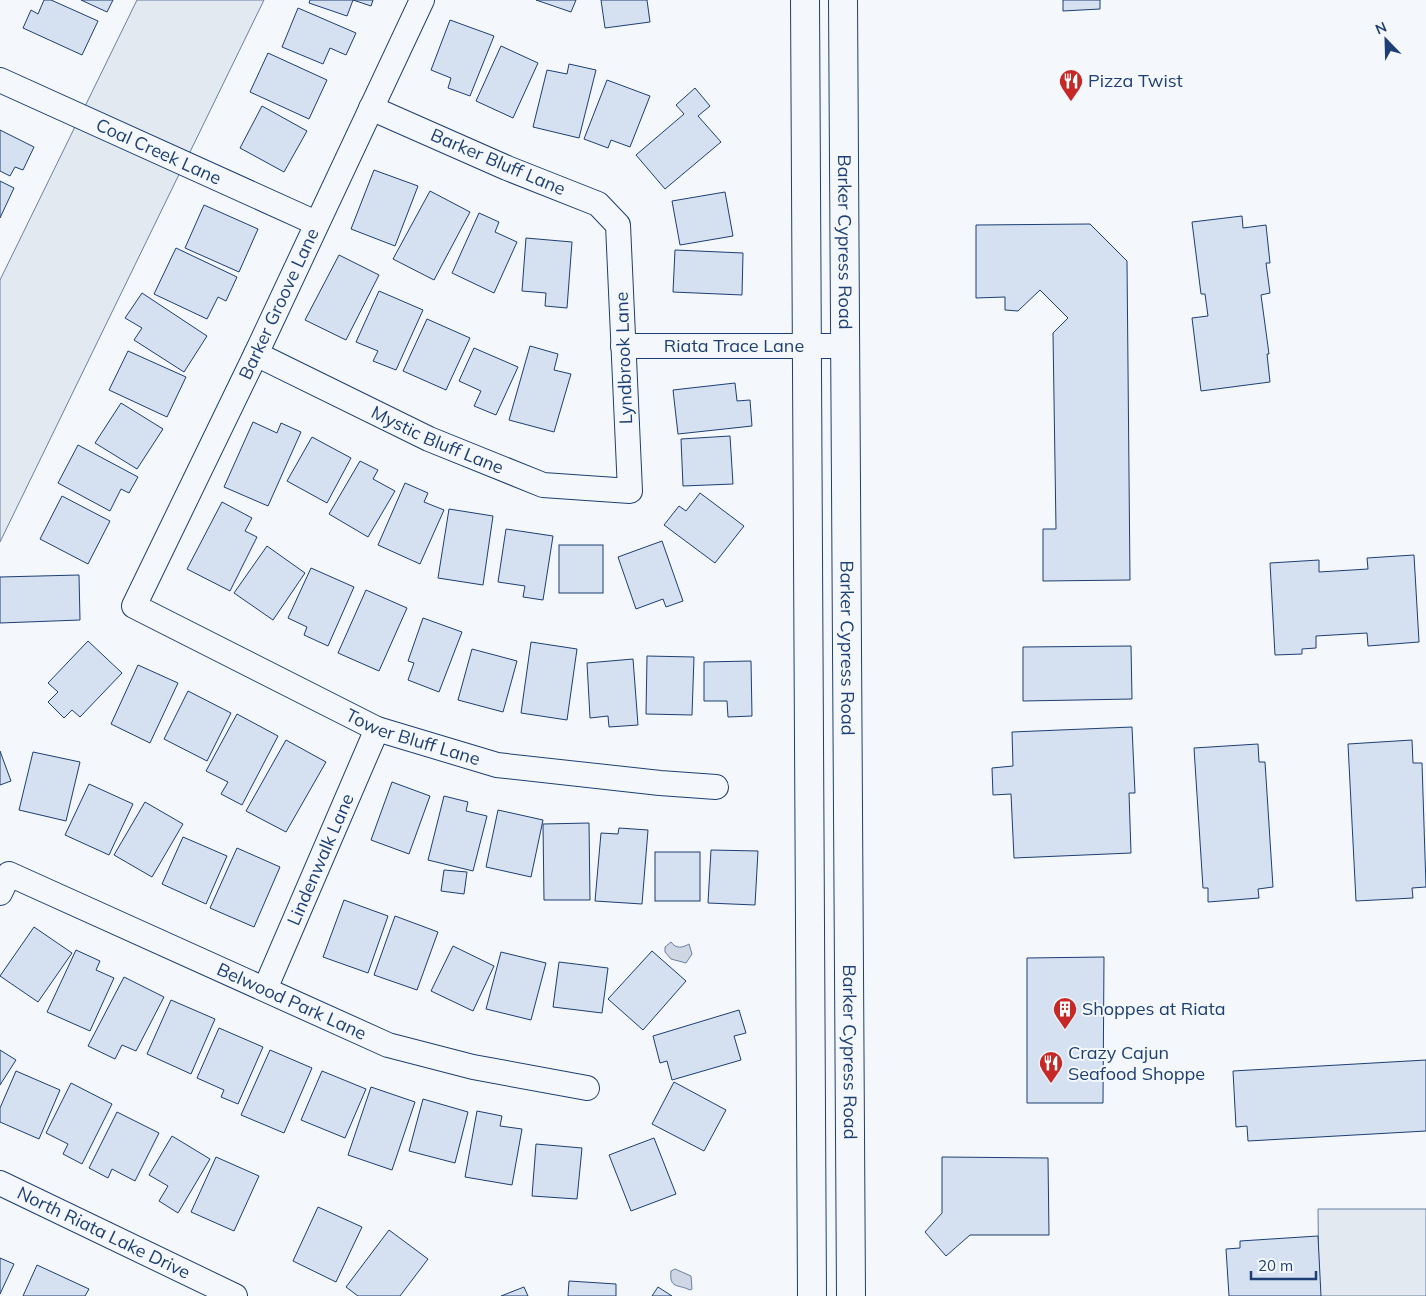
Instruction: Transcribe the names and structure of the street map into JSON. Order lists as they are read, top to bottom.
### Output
{
  "streets": {
    "main road": ["Barker Cypress Road"],
    "street": [
      "Coal Creek Lane",
      "Barker Bluff Lane",
      "Barker Groove Lane",
      "Riata Trace Lane",
      "Lyndbrook Lane",
      "Mystic Bluff Lane",
      "Tower Bluff Lane",
      "Lindenwalk Lane",
      "Belwood Park Lane",
      "North Riata Lake Drive"
    ]
  },
  "crossings": [
    ["Coal Creek Lane", "Barker Groove Lane"],
    ["Barker Bluff Lane", "Barker Groove Lane"],
    ["Barker Bluff Lane", "Lyndbrook Lane"],
    ["Barker Cypress Road", "Riata Trace Lane"],
    ["Barker Groove Lane", "Mystic Bluff Lane"],
    ["Barker Groove Lane", "Tower Bluff Lane"],
    ["Riata Trace Lane", "Lyndbrook Lane"],
    ["Lyndbrook Lane", "Mystic Bluff Lane"],
    ["Tower Bluff Lane", "Lindenwalk Lane"],
    ["Lindenwalk Lane", "Belwood Park Lane"]
  ],
  "places": {
    "restaurant": ["Pizza Twist", "Crazy Cajun Seafood Shoppe"],
    "building": ["Shoppes at Riata"]
  },
  "scale_bar": "20 m",
  "north": "top left"
}
